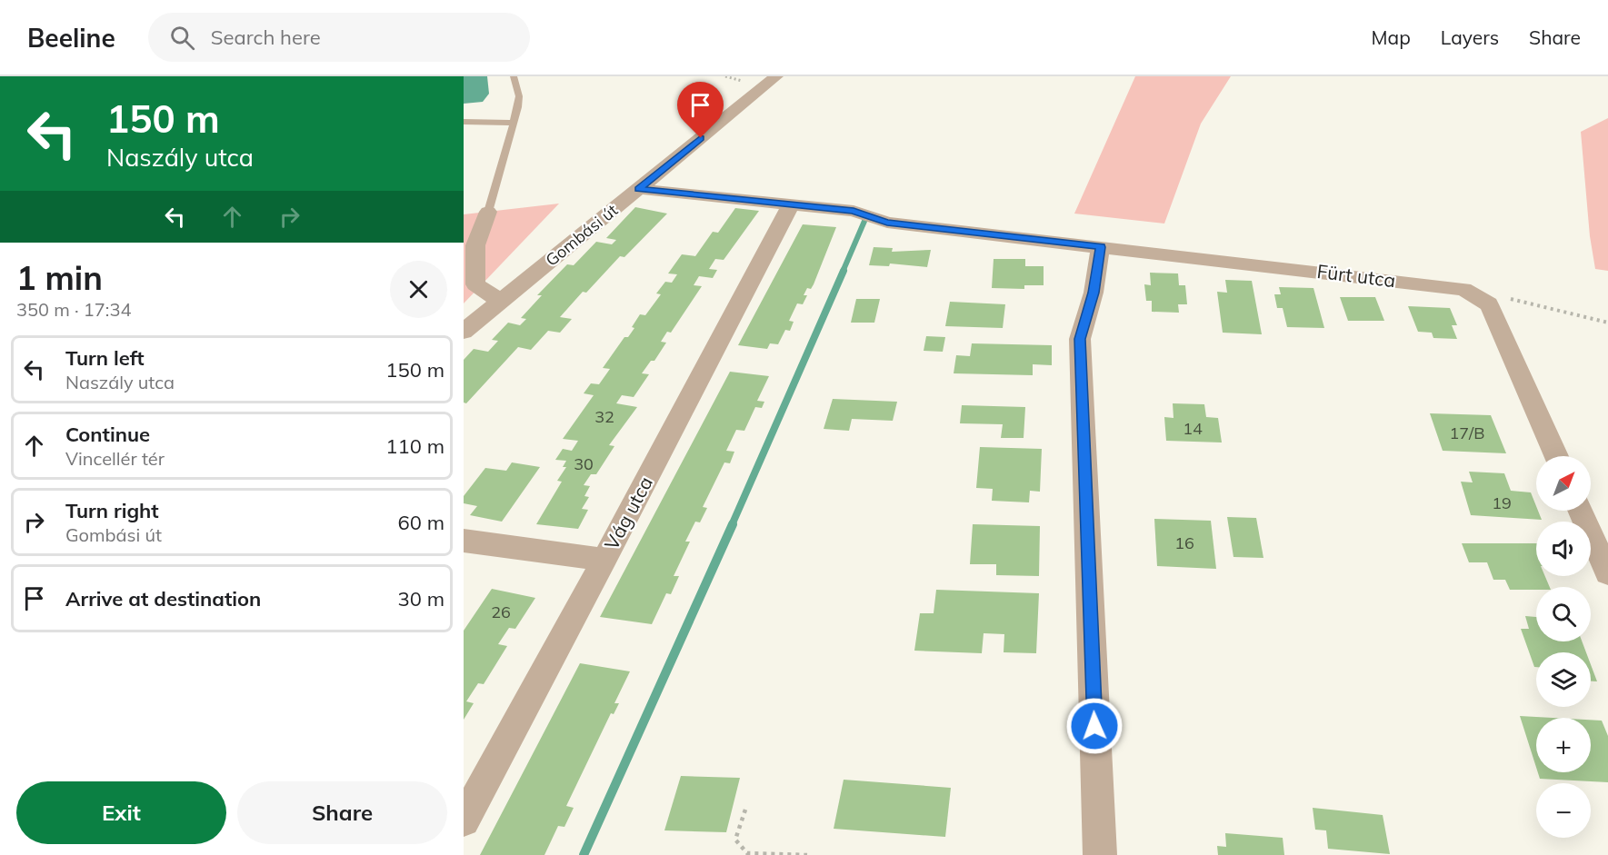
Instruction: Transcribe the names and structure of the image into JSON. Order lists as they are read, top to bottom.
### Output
{
  "streets": {
    "street": ["Gombási út", "Fürt utca", "Vág utca"]
  },
  "crossings": [
    ["Gombási út", "Fürt utca"],
    ["Fürt utca", "Vág utca"]
  ],
  "house_numbers": [
    "32",
    "14",
    "17/B",
    "30",
    "19",
    "16",
    "26"
  ],
  "north": "top right",
  "page": {
    "header": "Beeline",
    "search": "Search here",
    "nav": ["Map", "Layers", "Share"],
    "turn": ["150 m", "Naszály utca"],
    "heading": ["1 min", "350 m · 17:34"],
    "list": [
      {
        "name": "Turn left",
        "note": "Naszály utca",
        "value": "150 m"
      },
      {
        "name": "Continue",
        "note": "Vincellér tér",
        "value": "110 m"
      },
      {
        "name": "Turn right",
        "note": "Gombási út",
        "value": "60 m"
      },
      {
        "name": "Arrive at destination",
        "value": "30 m"
      }
    ],
    "map_buttons": ["+", "−"],
    "buttons": ["Exit", "Share"]
  }
}
